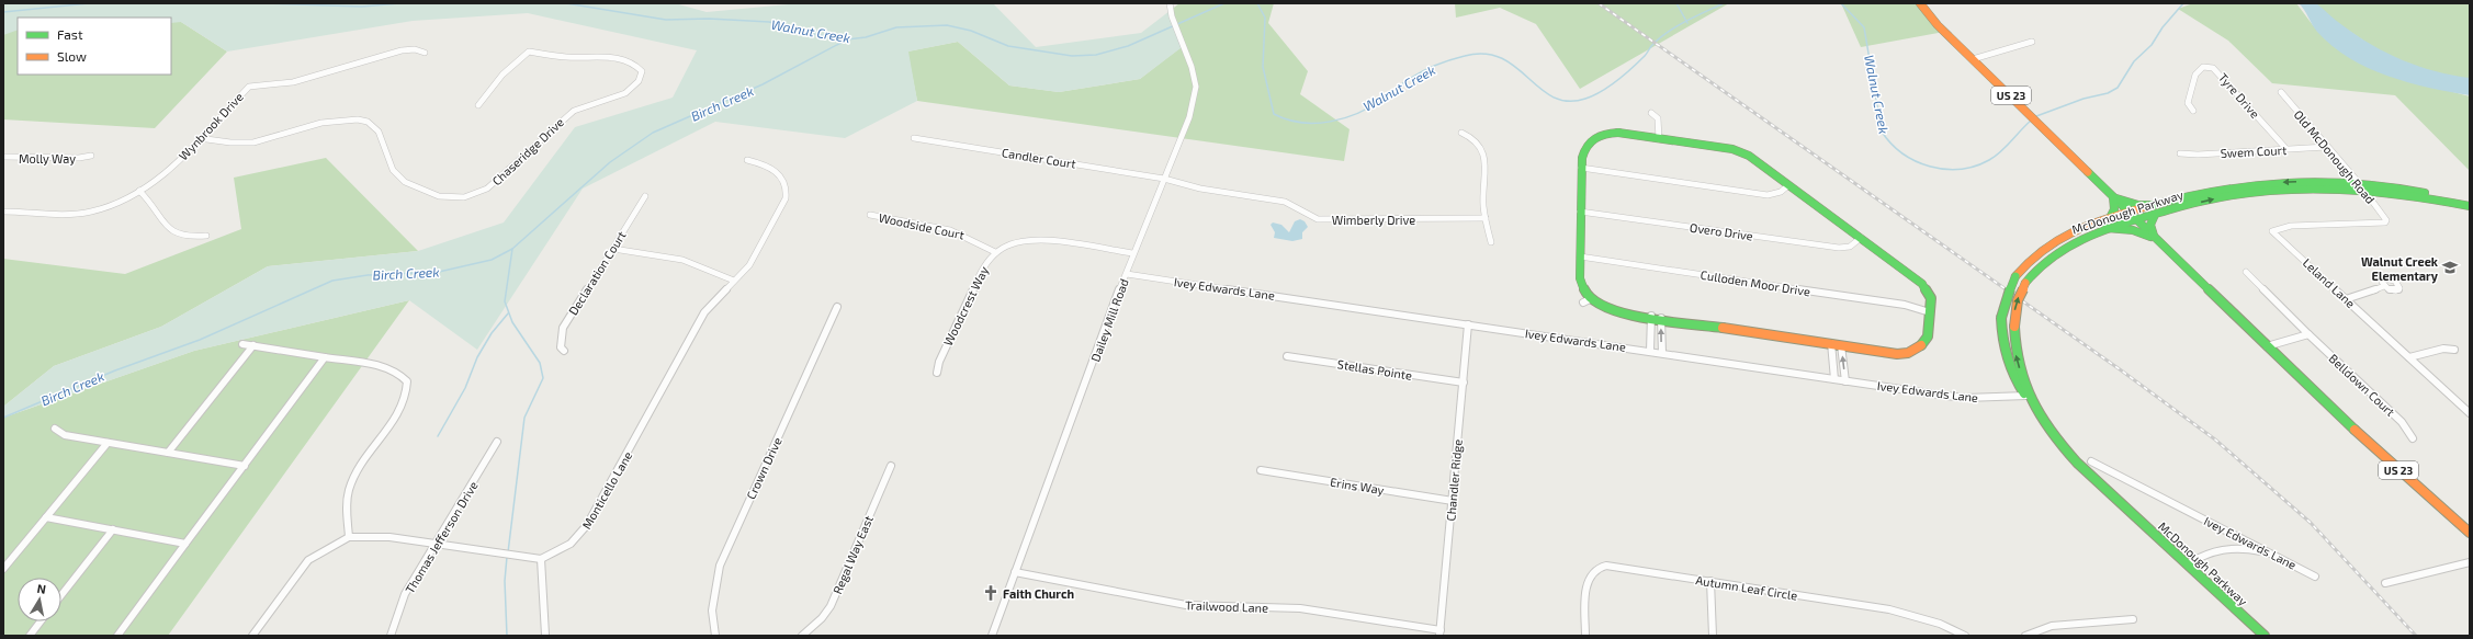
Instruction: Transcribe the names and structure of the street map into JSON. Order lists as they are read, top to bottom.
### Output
{
  "streets": {
    "street": [
      "US 23",
      "Tyre Drive",
      "Wynbrook Drive",
      "Chaseridge Drive",
      "Swem Court",
      "Old McDonough Road",
      "Molly Way",
      "Candler Court",
      "McDonough Parkway",
      "Wimberly Drive",
      "Woodside Court",
      "Overo Drive",
      "Declaration Court",
      "Culloden Moor Drive",
      "Leland Lane",
      "Ivey Edwards Lane",
      "Woodcrest Way",
      "Dailey Mill Road",
      "Stellas Pointe",
      "Belldown Court",
      "Crown Drive",
      "Chandler Ridge",
      "Erins Way",
      "Monticello Lane",
      "Thomas Jefferson Drive",
      "Regal Way East",
      "Autumn Leaf Circle",
      "Trailwood Lane"
    ]
  },
  "crossings": [
    ["US 23", "McDonough Parkway"],
    ["Tyre Drive", "Swem Court"],
    ["Wynbrook Drive", "Chaseridge Drive"],
    ["Swem Court", "Old McDonough Road"],
    ["Old McDonough Road", "McDonough Parkway"],
    ["Old McDonough Road", "Leland Lane"],
    ["Candler Court", "Wimberly Drive"],
    ["Candler Court", "Dailey Mill Road"],
    ["McDonough Parkway", "Ivey Edwards Lane"],
    ["Wimberly Drive", "Dailey Mill Road"],
    ["Woodside Court", "Woodcrest Way"],
    ["Ivey Edwards Lane", "Dailey Mill Road"],
    ["Ivey Edwards Lane", "Chandler Ridge"],
    ["Woodcrest Way", "Dailey Mill Road"],
    ["Dailey Mill Road", "Trailwood Lane"],
    ["Stellas Pointe", "Chandler Ridge"],
    ["Chandler Ridge", "Erins Way"],
    ["Chandler Ridge", "Trailwood Lane"]
  ],
  "water": ["Walnut Creek", "Birch Creek"],
  "places": {
    "school or university": ["Walnut Creek Elementary"],
    "church": ["Faith Church"]
  },
  "legend": ["Fast", "Slow"],
  "north": "top"
}
